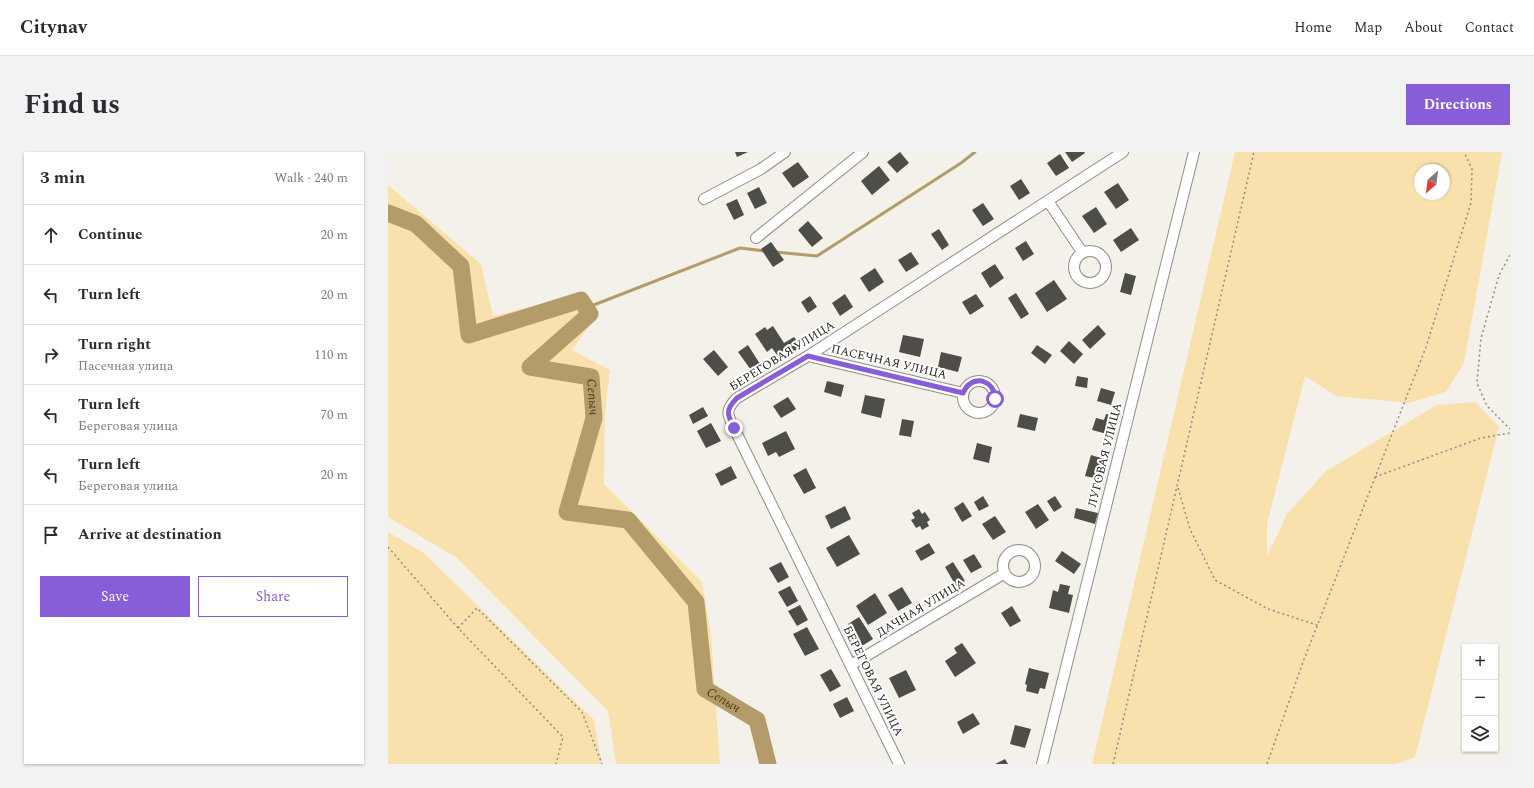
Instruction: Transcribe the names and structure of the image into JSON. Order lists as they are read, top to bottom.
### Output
{
  "streets": {
    "street": [
      "БЕРЕГОВАЯ УЛИЦА",
      "ПАСЕЧНАЯ УЛИЦА",
      "ЛУГОВАЯ УЛИЦА",
      "ДАЧНАЯ УЛИЦА"
    ]
  },
  "crossings": [
    ["БЕРЕГОВАЯ УЛИЦА", "ПАСЕЧНАЯ УЛИЦА"],
    ["БЕРЕГОВАЯ УЛИЦА", "ДАЧНАЯ УЛИЦА"]
  ],
  "water": ["Сепыч"],
  "north": "bottom left",
  "page": {
    "header": "Citynav",
    "nav": [
      "Home",
      "Map",
      "About",
      "Contact"
    ],
    "title": "Find us",
    "buttons": [
      "Directions",
      ["Save", "Share"]
    ],
    "heading": ["3 min", "Walk · 240 m"],
    "list": [
      ["Continue", "20 m"],
      ["Turn left", "20 m"],
      ["Turn right", "Пасечная улица", "110 m"],
      ["Turn left", "Береговая улица", "70 m"],
      ["Turn left", "Береговая улица", "20 m"],
      "Arrive at destination"
    ],
    "map_buttons": ["+", "−"]
  }
}
